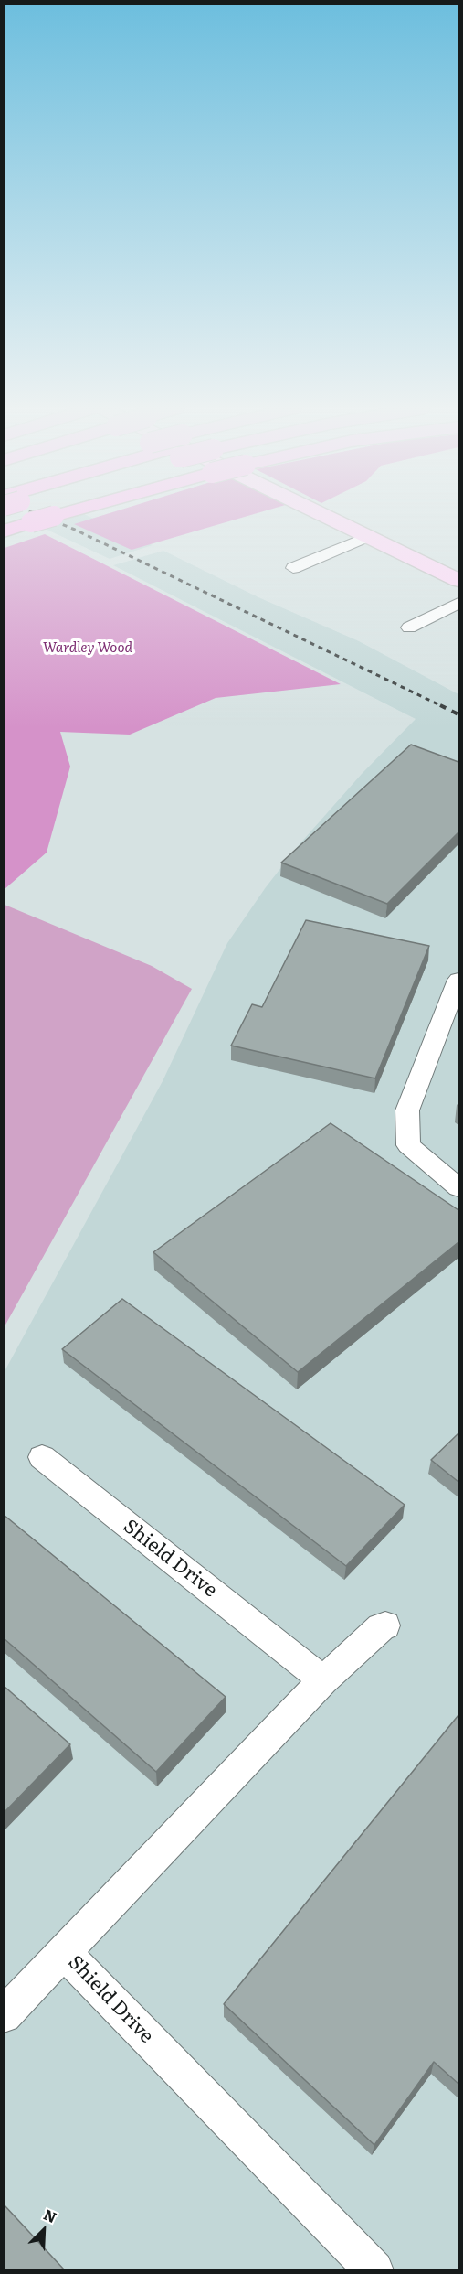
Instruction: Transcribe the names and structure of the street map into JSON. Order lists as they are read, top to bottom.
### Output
{
  "streets": {
    "street": ["Shield Drive"]
  },
  "parks": ["Wardley Wood"],
  "north": "top right"
}
